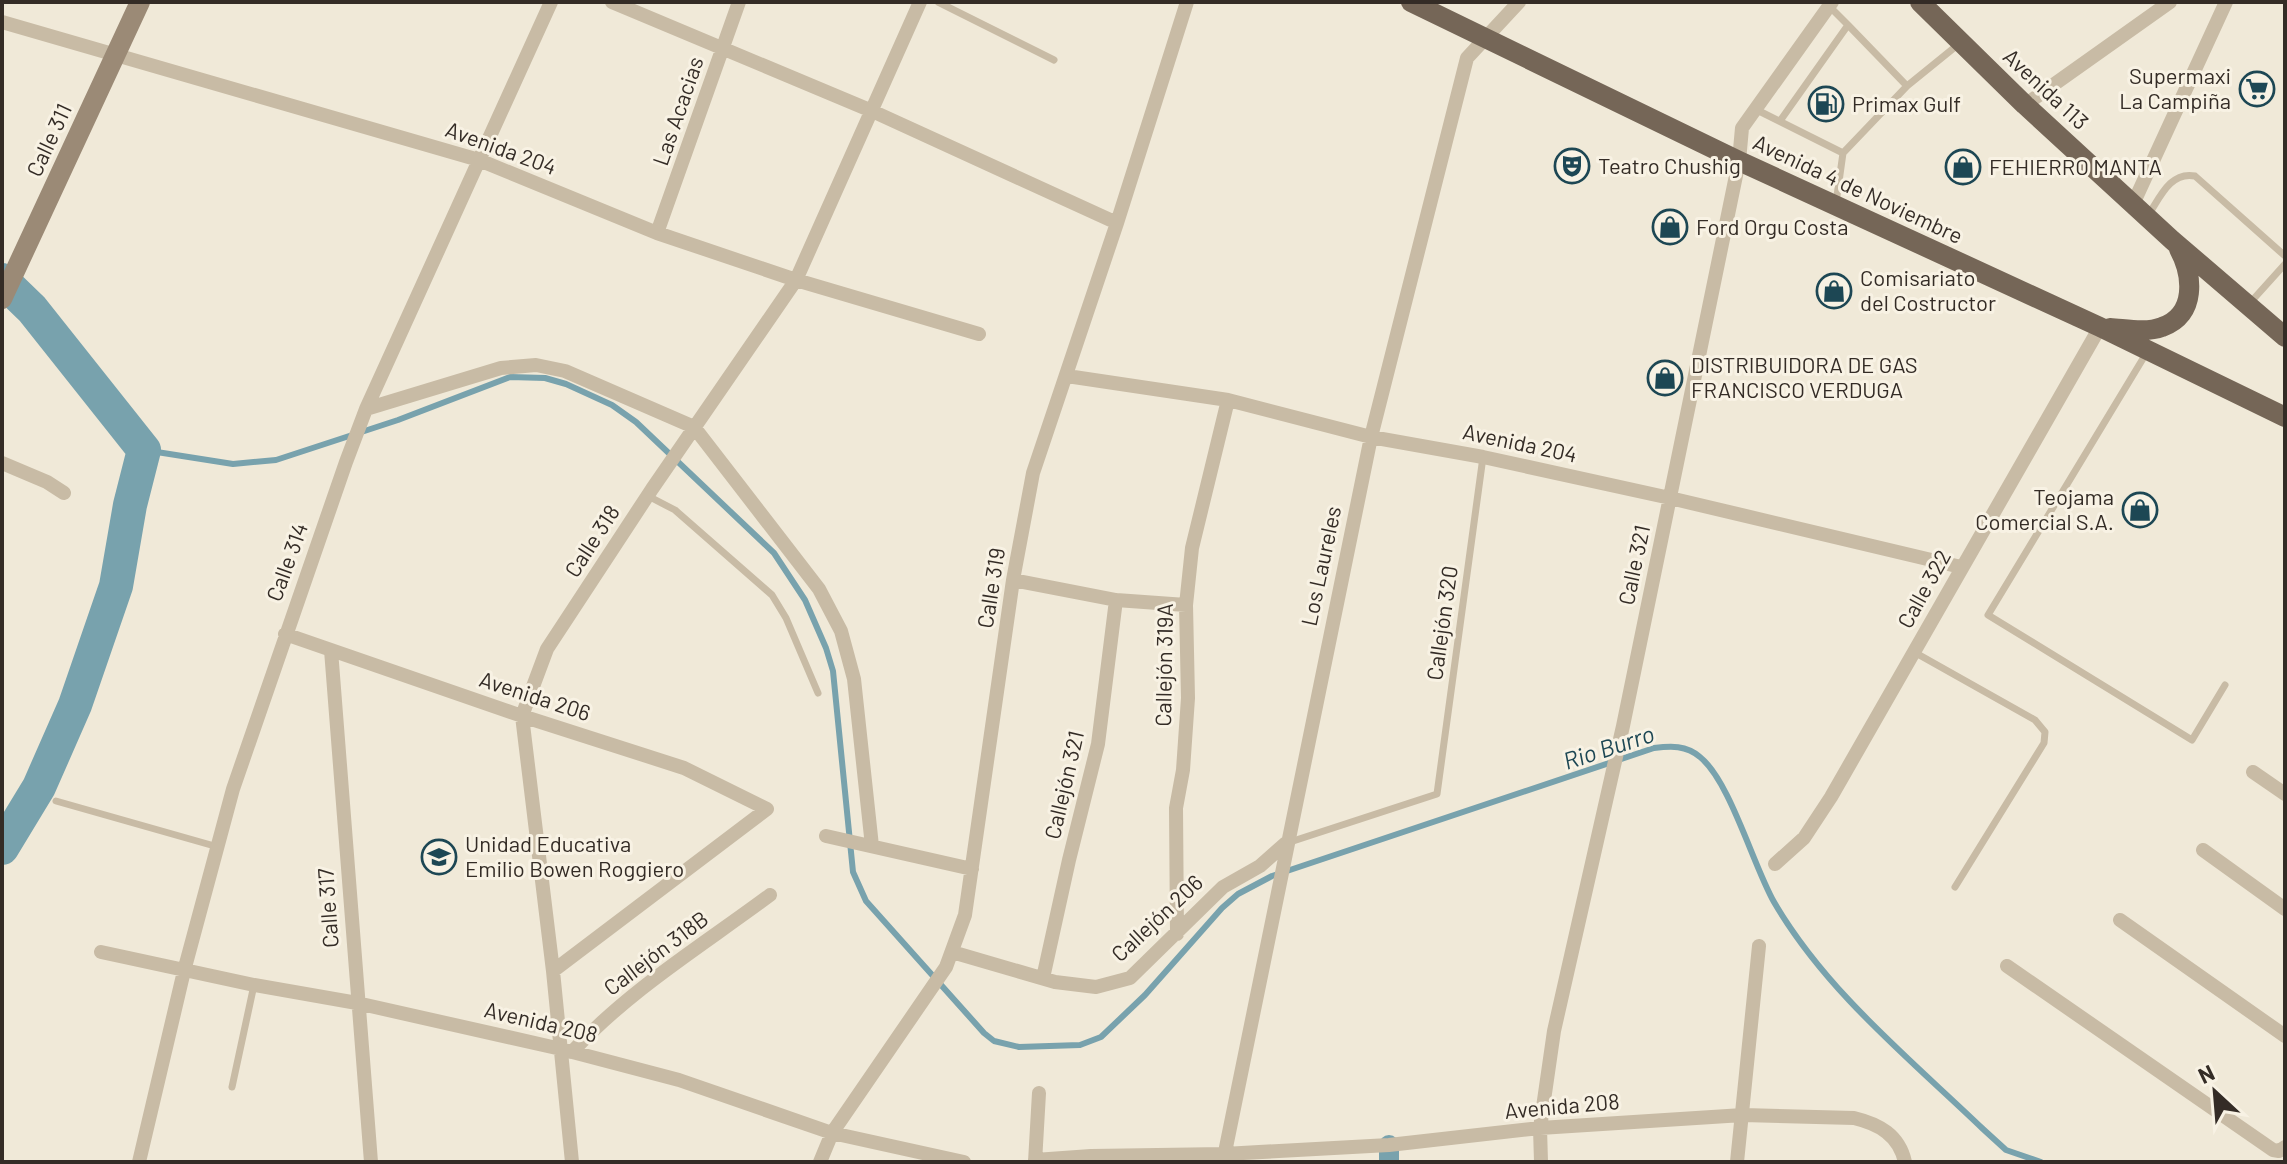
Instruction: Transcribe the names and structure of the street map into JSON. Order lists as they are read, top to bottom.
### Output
{
  "streets": {
    "main road": ["Avenida 113", "Avenida 4 de Noviembre"],
    "street": [
      "Las Acacias",
      "Calle 311",
      "Avenida 204",
      "Calle 318",
      "Calle 314",
      "Calle 321",
      "Los Laureles",
      "Calle 319",
      "Calle 322",
      "Callejón 319A",
      "Avenida 206",
      "Callejón 321",
      "Calle 317",
      "Callejón 206",
      "Callejón 318B",
      "Avenida 208"
    ],
    "lane": ["Callejón 320"]
  },
  "crossings": [
    ["Las Acacias", "Avenida 204"],
    ["Calle 311", "Avenida 204"],
    ["Avenida 204", "Calle 318"],
    ["Avenida 204", "Calle 314"],
    ["Avenida 204", "Calle 321"],
    ["Avenida 204", "Los Laureles"],
    ["Avenida 204", "Calle 319"],
    ["Avenida 204", "Calle 322"],
    ["Avenida 204", "Callejón 320"],
    ["Avenida 204", "Callejón 319A"],
    ["Avenida 4 de Noviembre", "Calle 321"],
    ["Avenida 4 de Noviembre", "Los Laureles"],
    ["Avenida 4 de Noviembre", "Calle 322"],
    ["Calle 318", "Avenida 206"],
    ["Calle 318", "Callejón 318B"],
    ["Calle 318", "Avenida 208"],
    ["Calle 314", "Avenida 206"],
    ["Calle 314", "Avenida 208"],
    ["Calle 321", "Avenida 208"],
    ["Los Laureles", "Callejón 320"],
    ["Los Laureles", "Callejón 206"],
    ["Los Laureles", "Avenida 208"],
    ["Calle 319", "Callejón 206"],
    ["Calle 319", "Avenida 208"],
    ["Callejón 320", "Callejón 206"],
    ["Callejón 319A", "Callejón 206"],
    ["Avenida 206", "Calle 317"],
    ["Callejón 321", "Callejón 206"],
    ["Calle 317", "Avenida 208"],
    ["Callejón 318B", "Avenida 208"]
  ],
  "water": ["Rio Burro"],
  "places": {
    "supermarket": ["Supermaxi La Campiña"],
    "fuel station": ["Primax Gulf"],
    "theatre": ["Teatro Chushig"],
    "shop": [
      "FEHIERRO MANTA",
      "Ford Orgu Costa",
      "Comisariato del Costructor",
      "DISTRIBUIDORA DE GAS FRANCISCO VERDUGA",
      "Teojama Comercial S.A."
    ],
    "school or university": ["Unidad Educativa Emilio Bowen Roggiero"]
  },
  "north": "top left"
}
